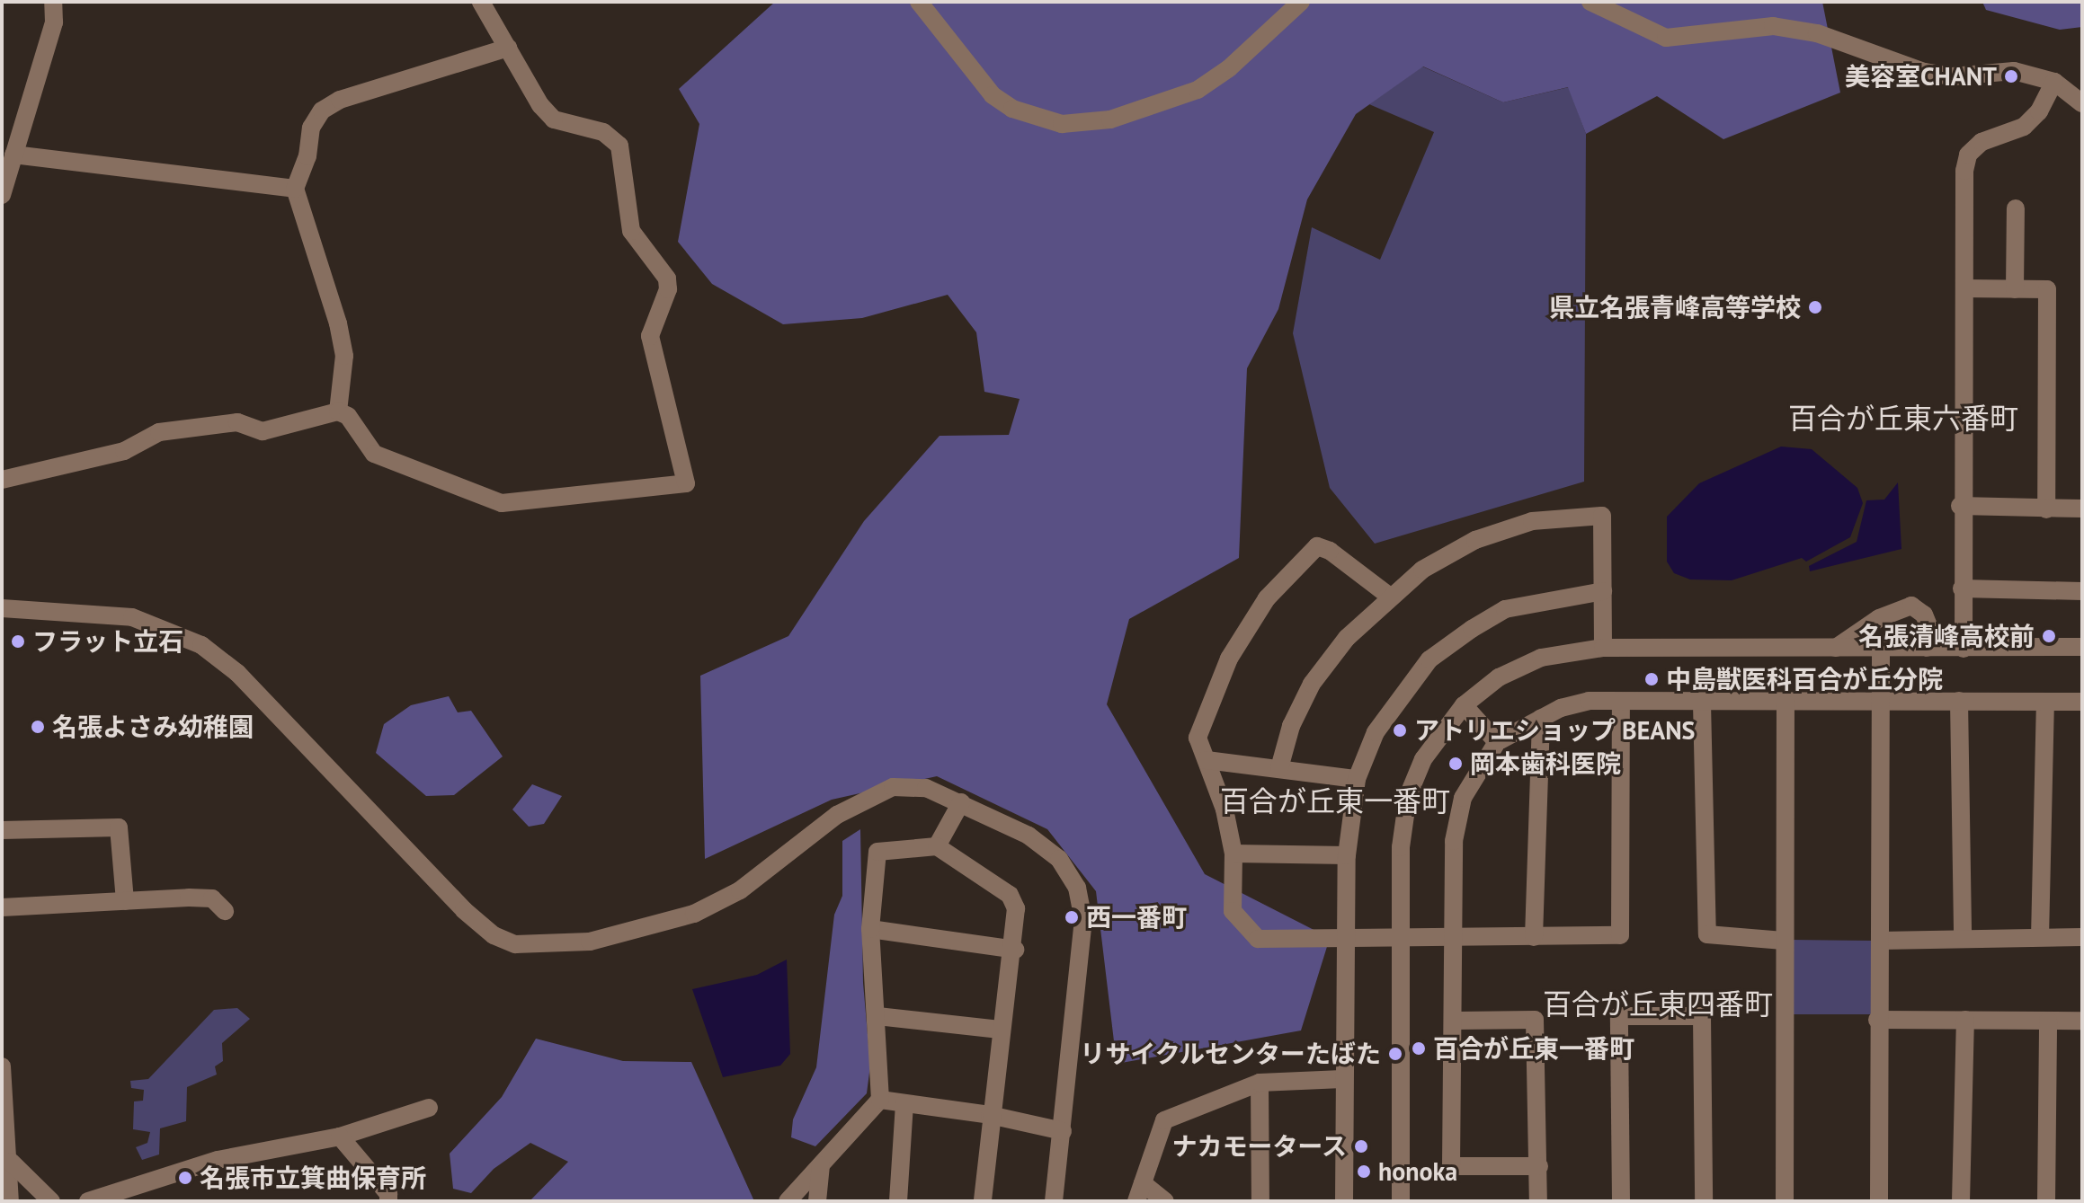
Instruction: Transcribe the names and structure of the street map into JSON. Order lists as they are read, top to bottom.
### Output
{
  "districts": ["百合が丘東六番町", "百合が丘東一番町", "百合が丘東四番町"],
  "places": [
    "美容室CHANT",
    "県立名張青峰高等学校",
    "名張清峰高校前",
    "フラット立石",
    "中島獣医科百合が丘分院",
    "名張よさみ幼稚園",
    "アトリエショップ BEANS",
    "岡本歯科医院",
    "西一番町",
    "百合が丘東一番町",
    "リサイクルセンターたばた",
    "ナカモータース",
    "honoka",
    "名張市立箕曲保育所"
  ]
}
